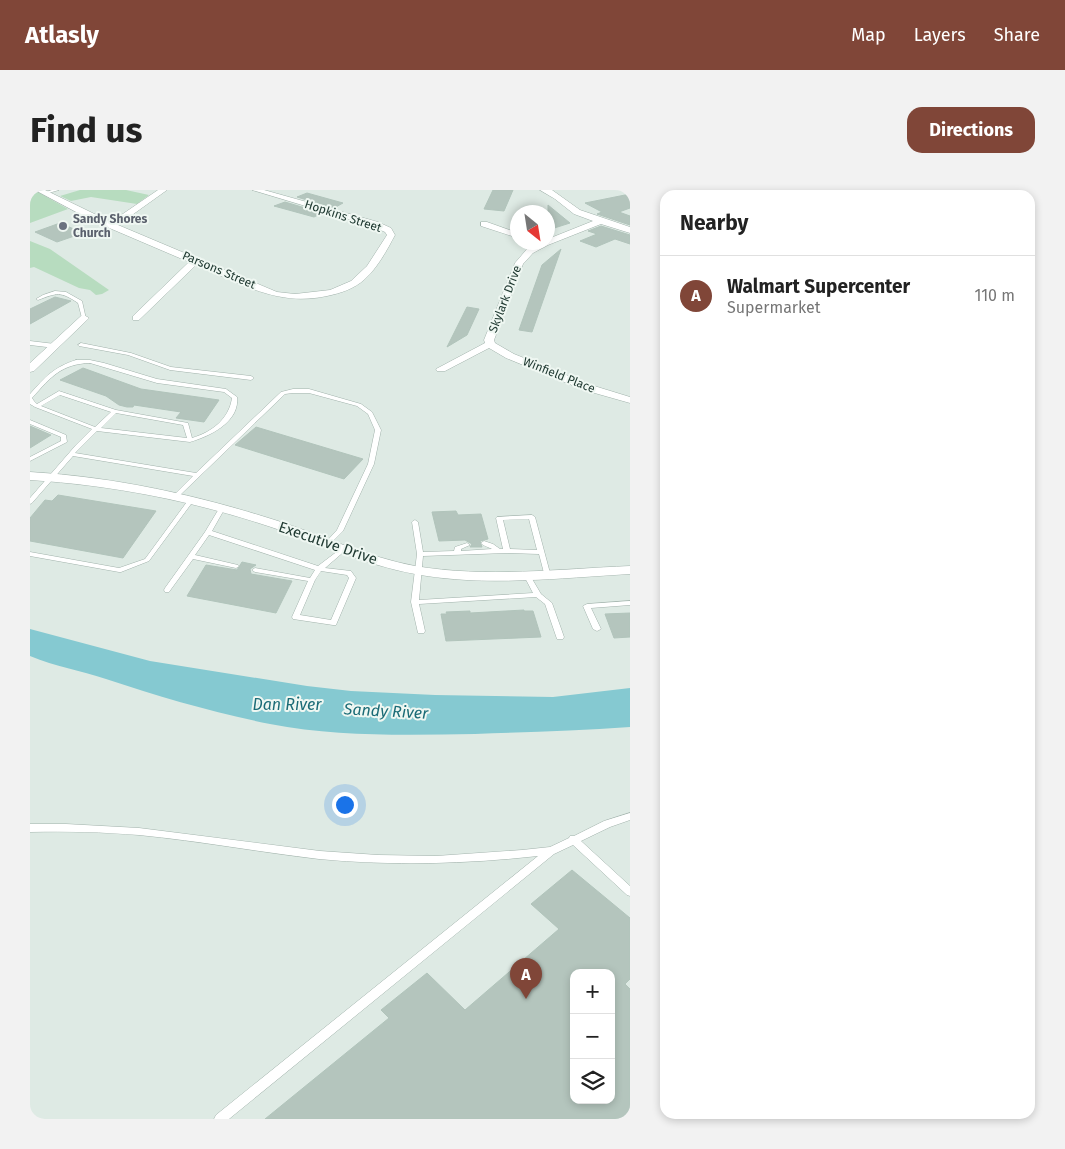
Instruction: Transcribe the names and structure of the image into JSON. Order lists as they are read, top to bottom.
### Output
{
  "streets": {
    "street": [
      "Hopkins Street",
      "Parsons Street",
      "Skylark Drive",
      "Winfield Place",
      "Executive Drive"
    ]
  },
  "crossings": [
    ["Hopkins Street", "Parsons Street"],
    ["Skylark Drive", "Winfield Place"]
  ],
  "water": ["Dan River", "Sandy River"],
  "places": ["Sandy Shores Church"],
  "north": "bottom right",
  "page": {
    "header": "Atlasly",
    "nav": ["Map", "Layers", "Share"],
    "buttons": "Directions",
    "title": "Find us",
    "heading": "Nearby",
    "list": [
      {
        "mark": "A",
        "name": "Walmart Supercenter",
        "note": "Supermarket",
        "value": "110 m"
      }
    ],
    "pins": "A",
    "map_buttons": ["+", "−"]
  }
}
